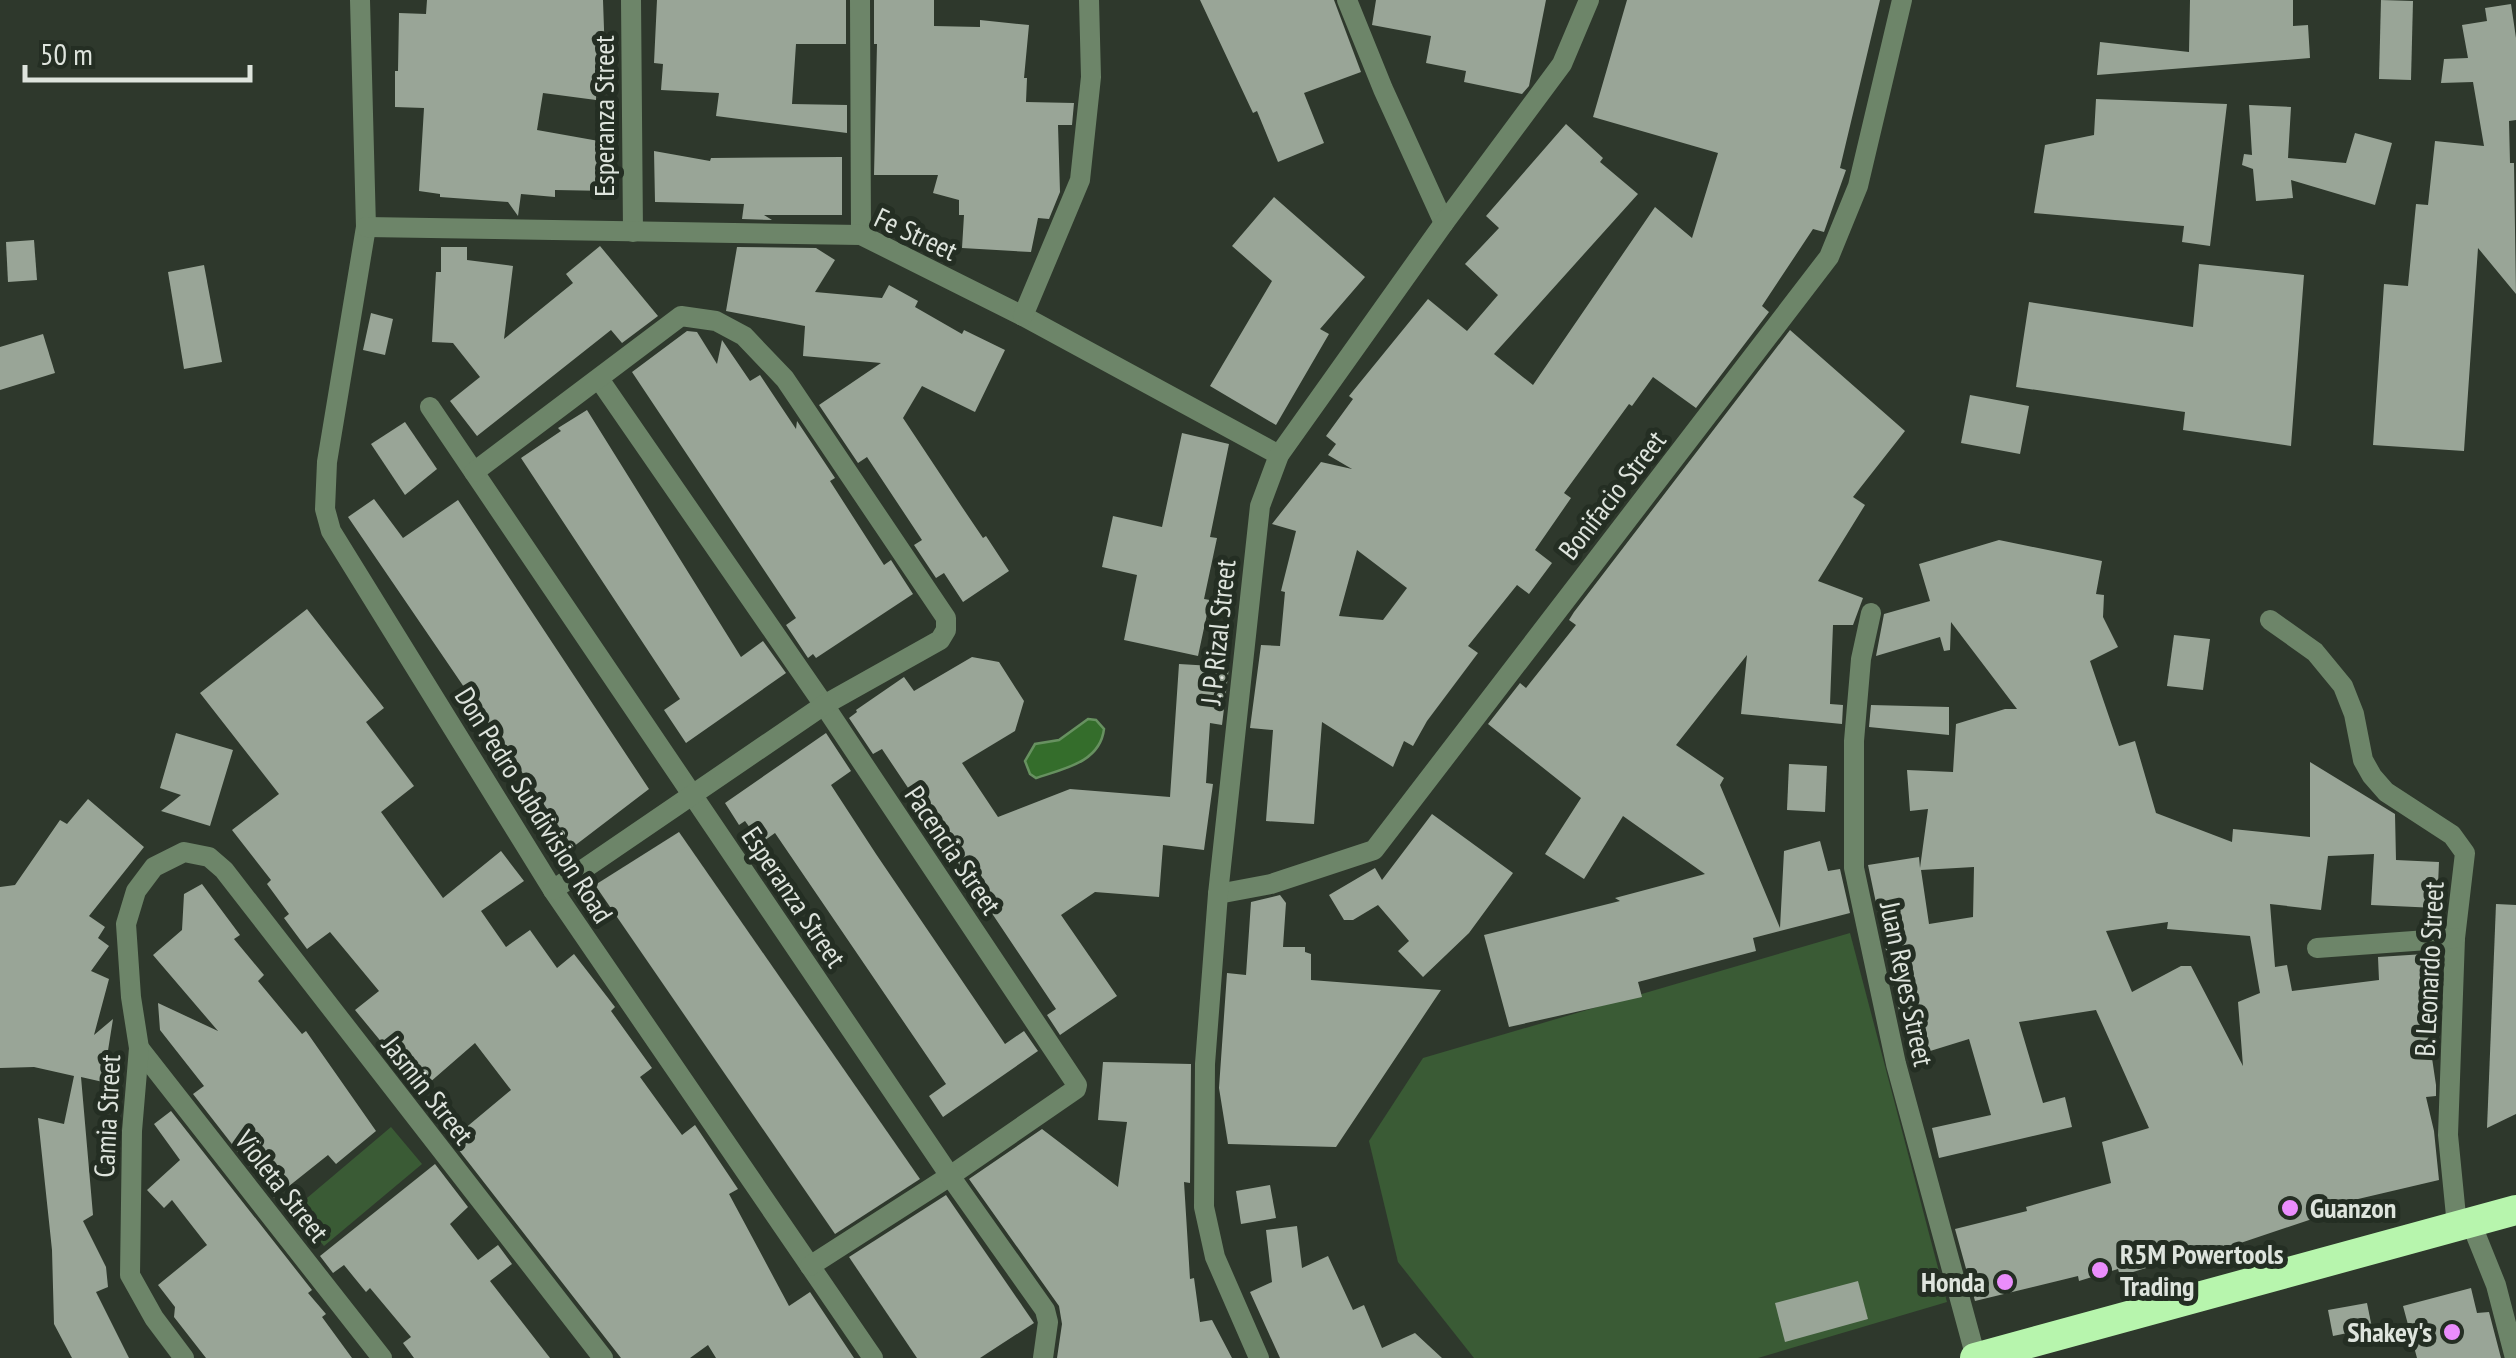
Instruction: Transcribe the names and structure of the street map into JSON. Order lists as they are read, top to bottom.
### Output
{
  "streets": {
    "street": [
      "Esperanza Street",
      "Fe Street",
      "Bonifacio Street",
      "J. P. Rizal Street",
      "Don Pedro Subdivision Road",
      "Pacencia Street",
      "B. Leonardo Street",
      "Juan Reyes Street",
      "Jasmin Street",
      "Camia Street",
      "Violeta Street"
    ]
  },
  "crossings": [
    ["Esperanza Street", "Fe Street"],
    ["Esperanza Street", "Pacencia Street"],
    ["Fe Street", "J. P. Rizal Street"],
    ["Fe Street", "Don Pedro Subdivision Road"],
    ["Bonifacio Street", "J. P. Rizal Street"],
    ["Don Pedro Subdivision Road", "Pacencia Street"],
    ["Jasmin Street", "Camia Street"],
    ["Camia Street", "Violeta Street"]
  ],
  "places": [
    "Guanzon",
    "R5M Powertools Trading",
    "Honda",
    "Shakey's"
  ],
  "scale_bar": "50 m"
}
